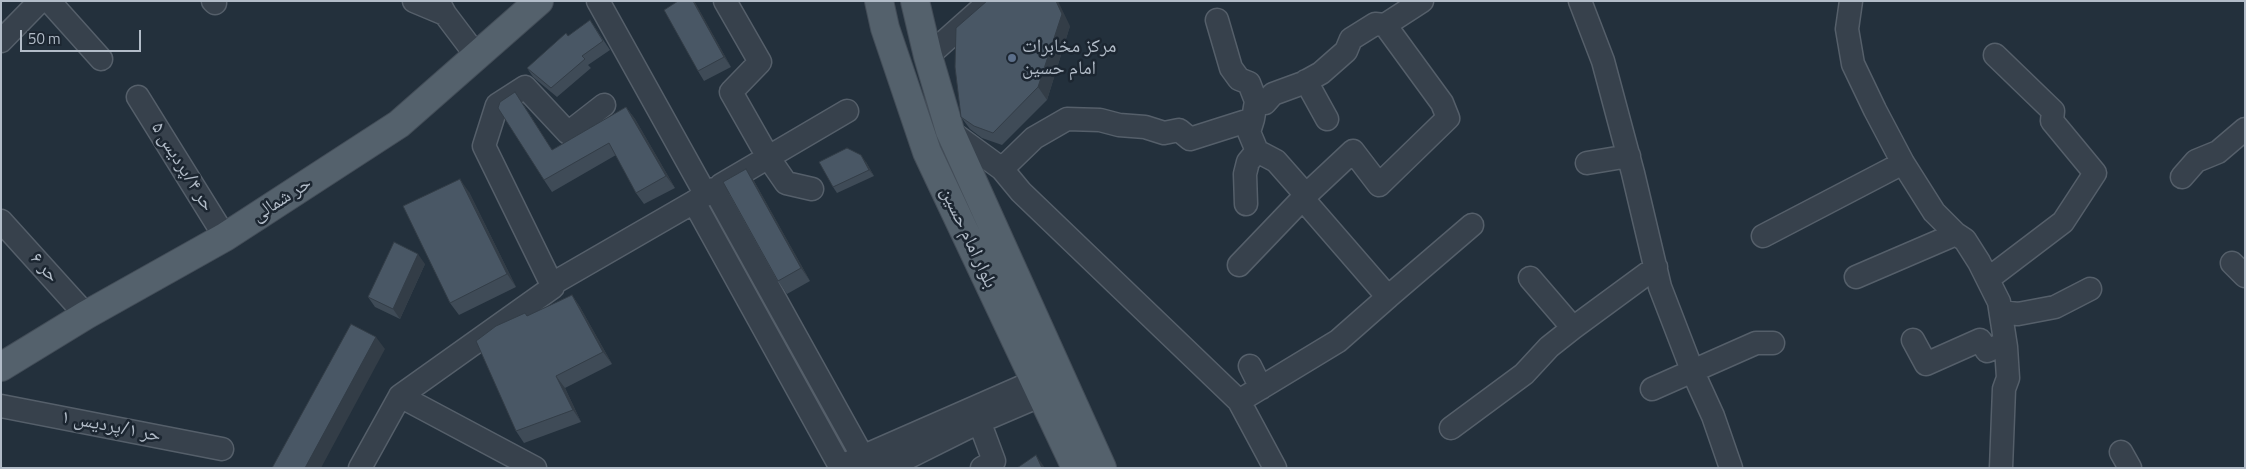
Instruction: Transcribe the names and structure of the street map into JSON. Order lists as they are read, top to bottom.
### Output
{
  "streets": {
    "main road": ["حر شمالی", "بلوار امام حسین"],
    "street": ["حر ۴/پردیس ۵", "حر ۶", "حر ۱/پردیس ۱"]
  },
  "crossings": [
    ["حر ۴/پردیس ۵", "حر شمالی"],
    ["حر شمالی", "حر ۶"]
  ],
  "places": ["مرکز مخابرات امام حسین"],
  "scale_bar": "50 m"
}
